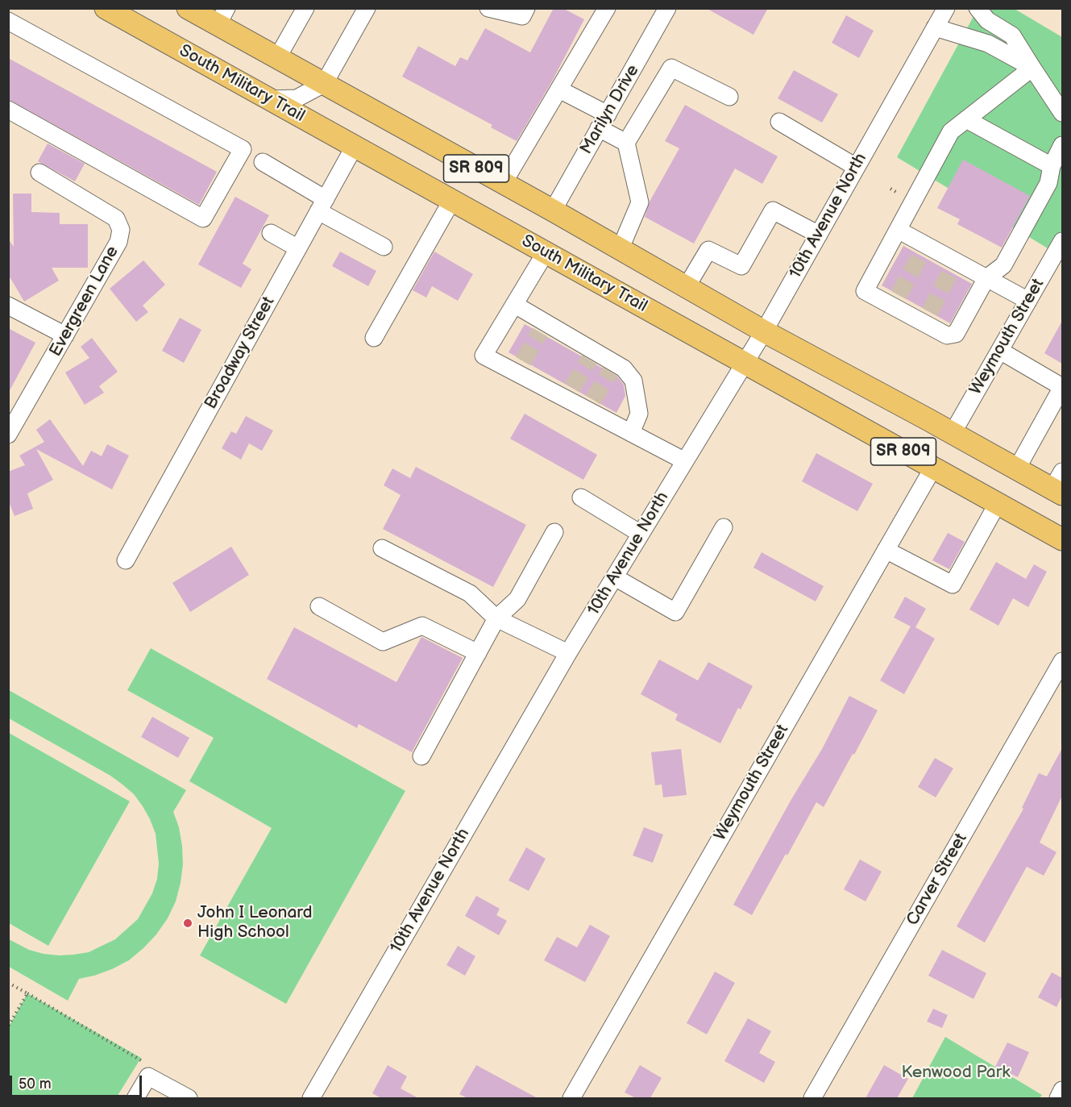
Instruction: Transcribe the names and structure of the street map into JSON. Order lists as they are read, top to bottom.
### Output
{
  "streets": {
    "main road": ["South Military Trail", "SR 809"],
    "street": [
      "Marilyn Drive",
      "10th Avenue North",
      "Evergreen Lane",
      "Weymouth Street",
      "Broadway Street",
      "Carver Street"
    ]
  },
  "crossings": [
    ["South Military Trail", "10th Avenue North"],
    ["South Military Trail", "Weymouth Street"],
    ["South Military Trail", "Broadway Street"],
    ["Marilyn Drive", "SR 809"],
    ["SR 809", "10th Avenue North"],
    ["SR 809", "Weymouth Street"]
  ],
  "parks": ["Kenwood Park"],
  "places": ["John I Leonard High School"],
  "scale_bar": "50 m"
}
